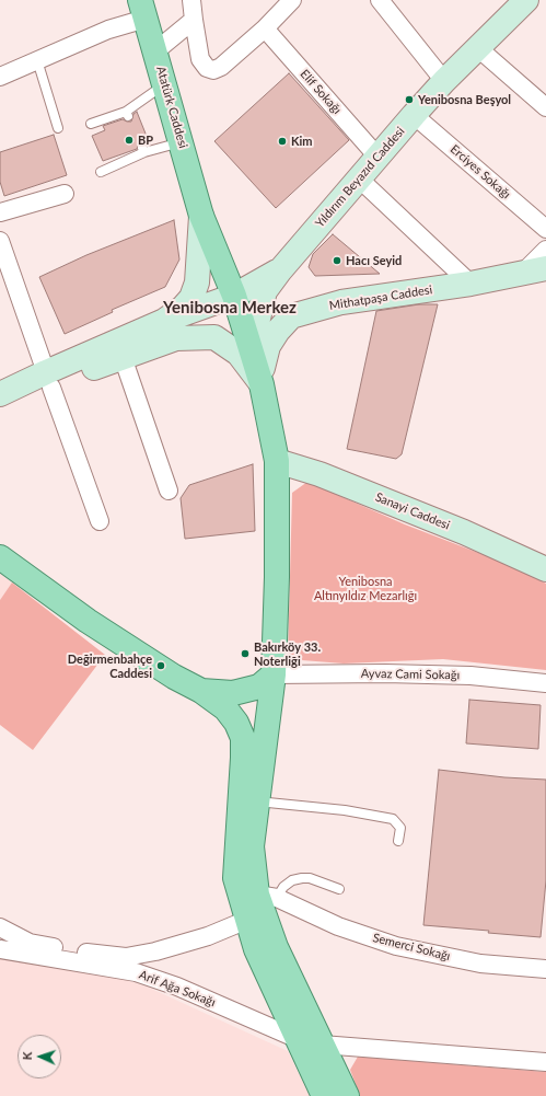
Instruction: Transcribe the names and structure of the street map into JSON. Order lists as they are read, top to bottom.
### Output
{
  "streets": {
    "main road": [
      "Atatürk Caddesi",
      "Yıldırım Beyazıd Caddesi",
      "Mithatpaşa Caddesi",
      "Sanayi Caddesi"
    ],
    "street": [
      "Elif Sokağı",
      "Erciyes Sokağı",
      "Ayvaz Cami Sokağı",
      "Semerci Sokağı",
      "Arif Ağa Sokağı"
    ]
  },
  "crossings": [
    ["Elif Sokağı", "Yıldırım Beyazıd Caddesi"],
    ["Atatürk Caddesi", "Yıldırım Beyazıd Caddesi"],
    ["Atatürk Caddesi", "Mithatpaşa Caddesi"],
    ["Atatürk Caddesi", "Sanayi Caddesi"],
    ["Atatürk Caddesi", "Ayvaz Cami Sokağı"],
    ["Atatürk Caddesi", "Semerci Sokağı"],
    ["Erciyes Sokağı", "Yıldırım Beyazıd Caddesi"],
    ["Yıldırım Beyazıd Caddesi", "Mithatpaşa Caddesi"]
  ],
  "districts": ["Yenibosna Merkez"],
  "parks": ["Yenibosna Altınyıldız Mezarlığı"],
  "places": [
    "Yenibosna Beşyol",
    "BP",
    "Kim",
    "Hacı Seyid",
    "Bakırköy 33. Noterliği",
    "Değirmenbahçe Caddesi"
  ],
  "north": "left"
}
